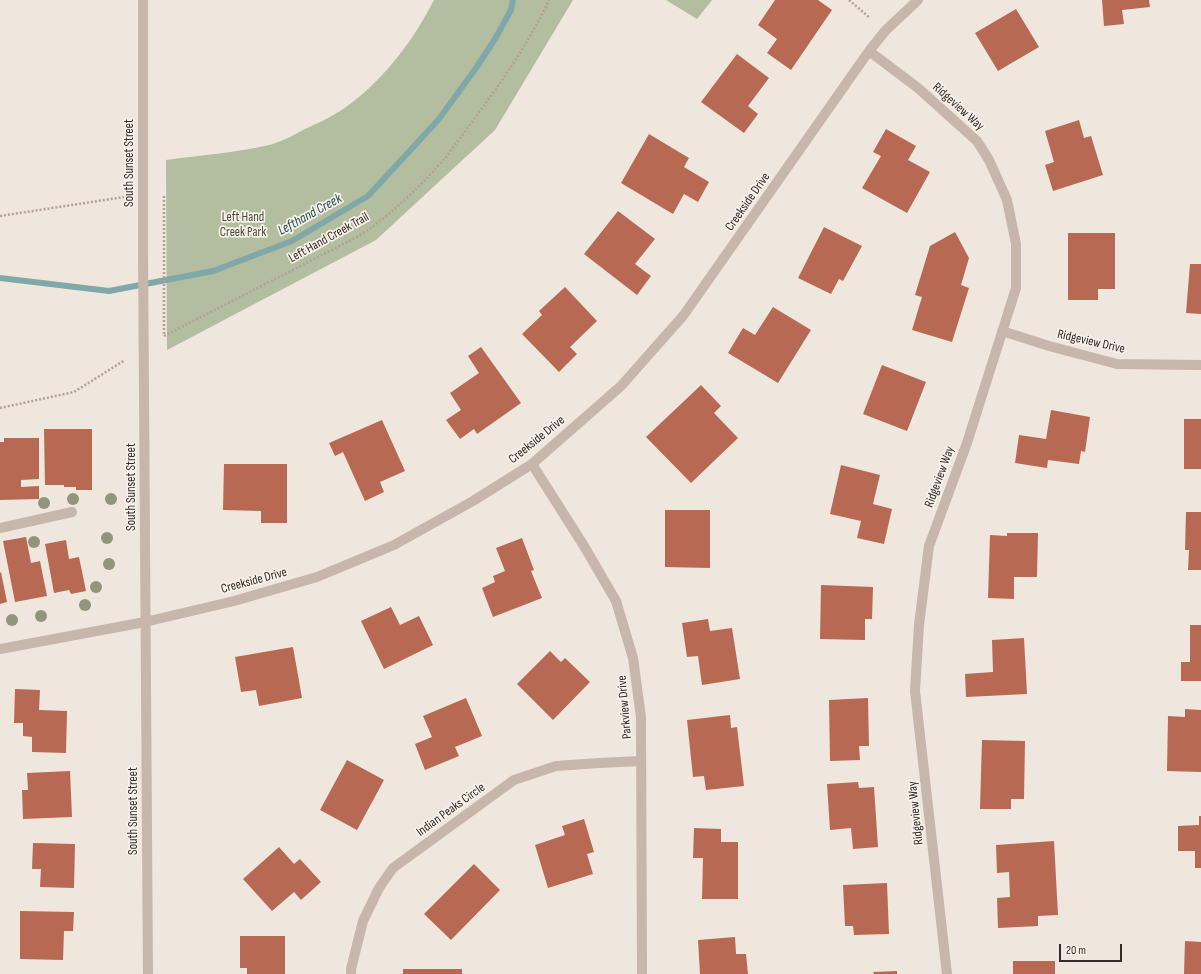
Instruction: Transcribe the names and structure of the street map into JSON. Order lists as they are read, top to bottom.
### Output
{
  "streets": {
    "street": [
      "Ridgeview Way",
      "South Sunset Street",
      "Creekside Drive",
      "Ridgeview Drive",
      "Parkview Drive",
      "Indian Peaks Circle"
    ],
    "path": ["Left Hand Creek Trail"]
  },
  "crossings": [
    ["Ridgeview Way", "Creekside Drive"],
    ["Ridgeview Way", "Ridgeview Drive"],
    ["South Sunset Street", "Creekside Drive"],
    ["Creekside Drive", "Parkview Drive"],
    ["Parkview Drive", "Indian Peaks Circle"]
  ],
  "water": ["Lefthand Creek"],
  "parks": ["Left Hand Creek Park"],
  "scale_bar": "20 m"
}
